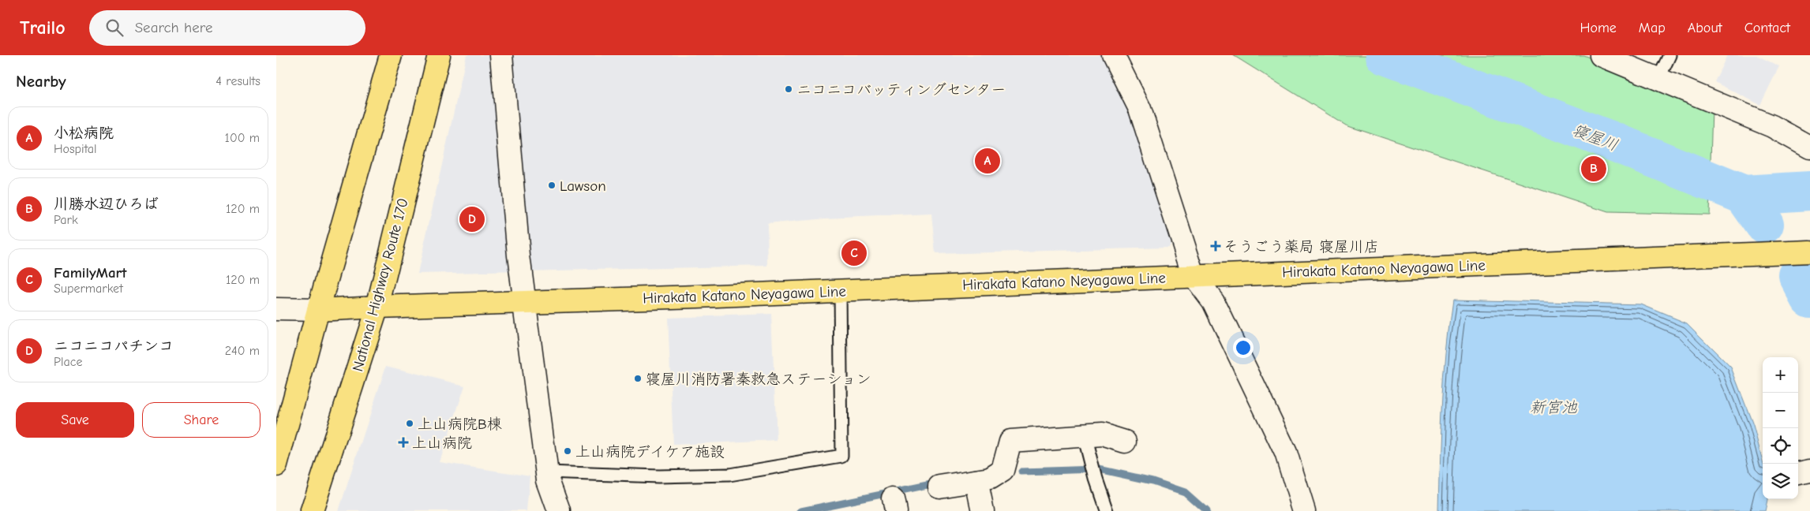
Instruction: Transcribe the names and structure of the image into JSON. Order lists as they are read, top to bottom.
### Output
{
  "streets": {
    "main road": ["Hirakata Katano Neyagawa Line", "National Highway Route 170"]
  },
  "crossings": [
    ["Hirakata Katano Neyagawa Line", "National Highway Route 170"]
  ],
  "water": ["寝屋川", "新宮池"],
  "places": {
    "other": [
      "ニコニコバッティングセンター",
      "Lawson",
      "寝屋川消防署秦救急ステーション",
      "上山病院B棟",
      "上山病院デイケア施設"
    ],
    "health": ["そうごう薬局 寝屋川店", "上山病院"]
  },
  "page": {
    "header": "Trailo",
    "search": "Search here",
    "nav": [
      "Home",
      "Map",
      "About",
      "Contact"
    ],
    "heading": ["Nearby", "4 results"],
    "list": [
      {
        "mark": "A",
        "name": "小松病院",
        "note": "Hospital",
        "value": "100 m"
      },
      {
        "mark": "B",
        "name": "川勝水辺ひろば",
        "note": "Park",
        "value": "120 m"
      },
      {
        "mark": "C",
        "name": "FamilyMart",
        "note": "Supermarket",
        "value": "120 m"
      },
      {
        "mark": "D",
        "name": "ニコニコパチンコ",
        "note": "Place",
        "value": "240 m"
      }
    ],
    "pins": [
      "A",
      "B",
      "D",
      "C"
    ],
    "map_buttons": ["+", "−"],
    "buttons": ["Save", "Share"]
  }
}
